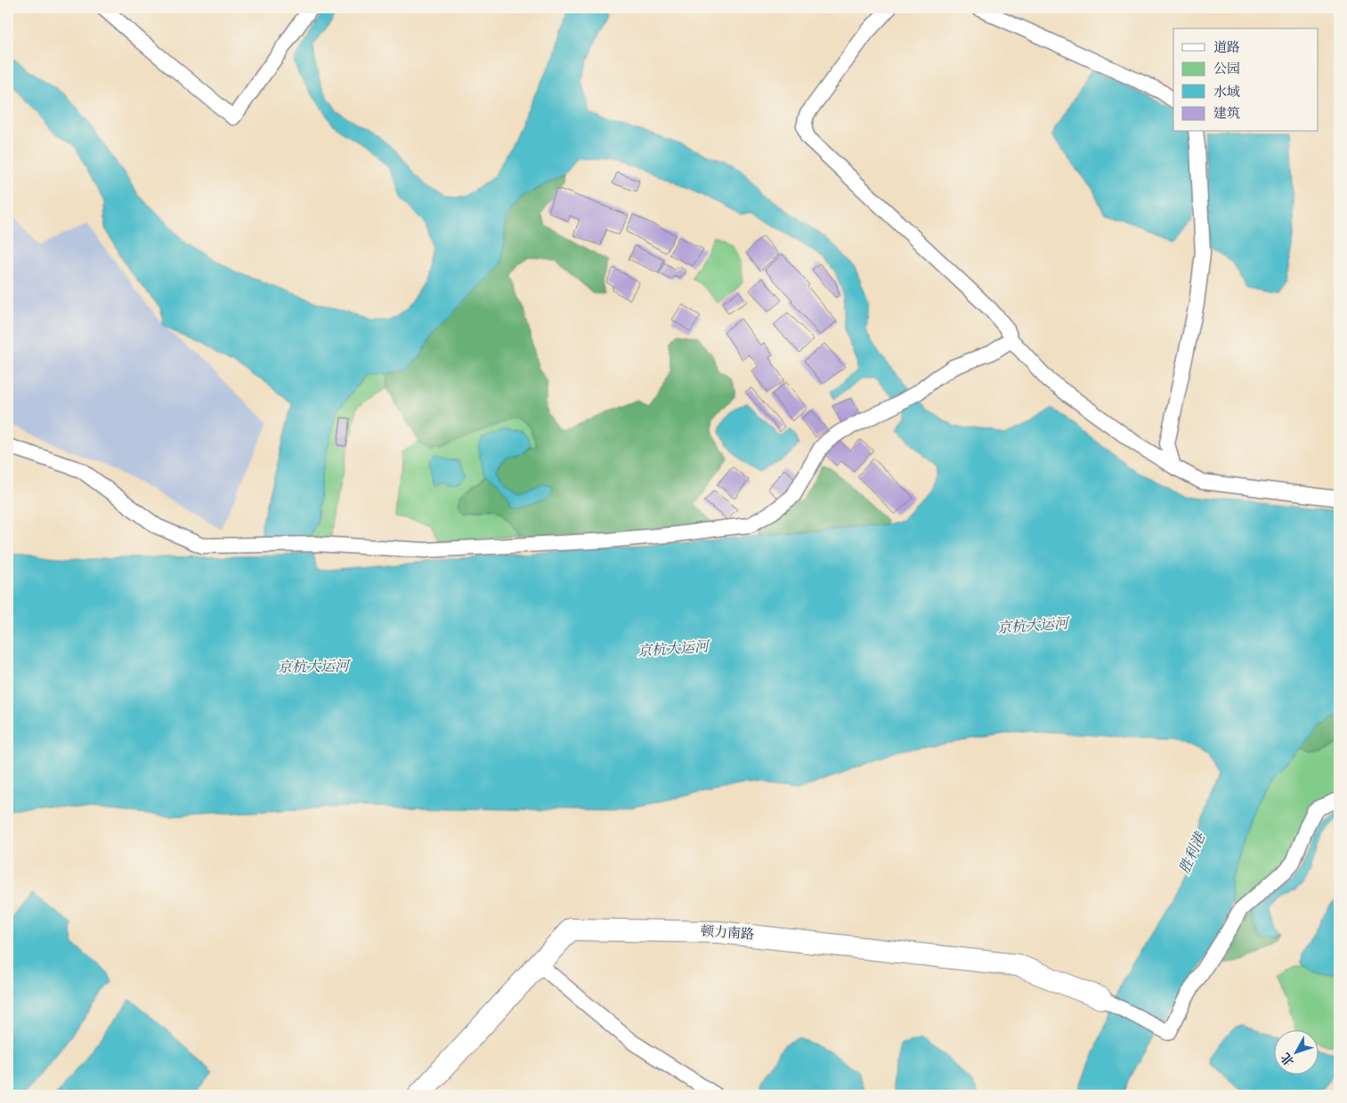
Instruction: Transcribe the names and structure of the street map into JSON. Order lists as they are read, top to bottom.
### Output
{
  "streets": {
    "street": ["顿力南路"]
  },
  "water": ["京杭大运河", "胜利港"],
  "legend": [
    "道路",
    "公园",
    "水域",
    "建筑"
  ],
  "north": "bottom left"
}
